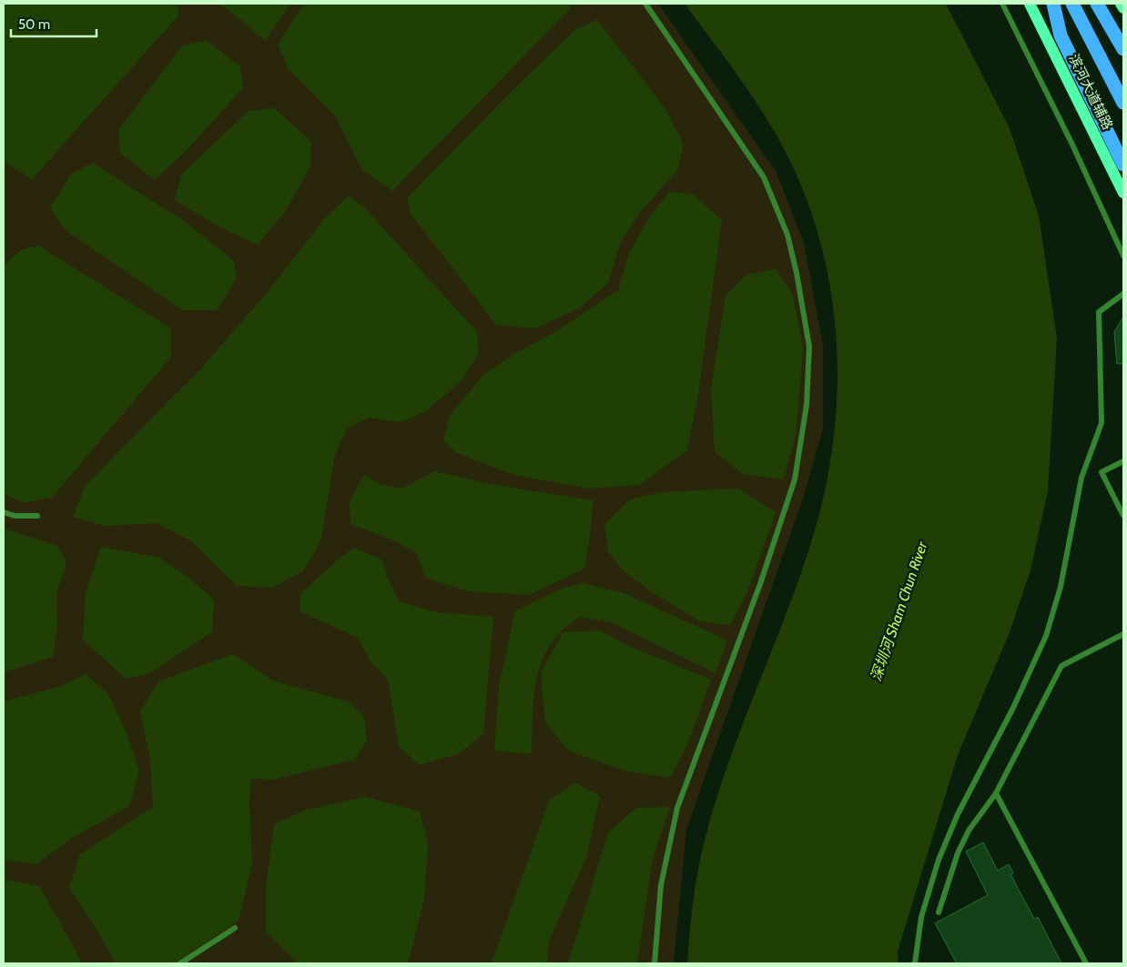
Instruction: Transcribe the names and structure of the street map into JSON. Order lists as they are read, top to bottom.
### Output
{
  "streets": {
    "main road": ["滨河大道辅路"]
  },
  "water": ["深圳河 Sham Chun River"],
  "scale_bar": "50 m"
}
